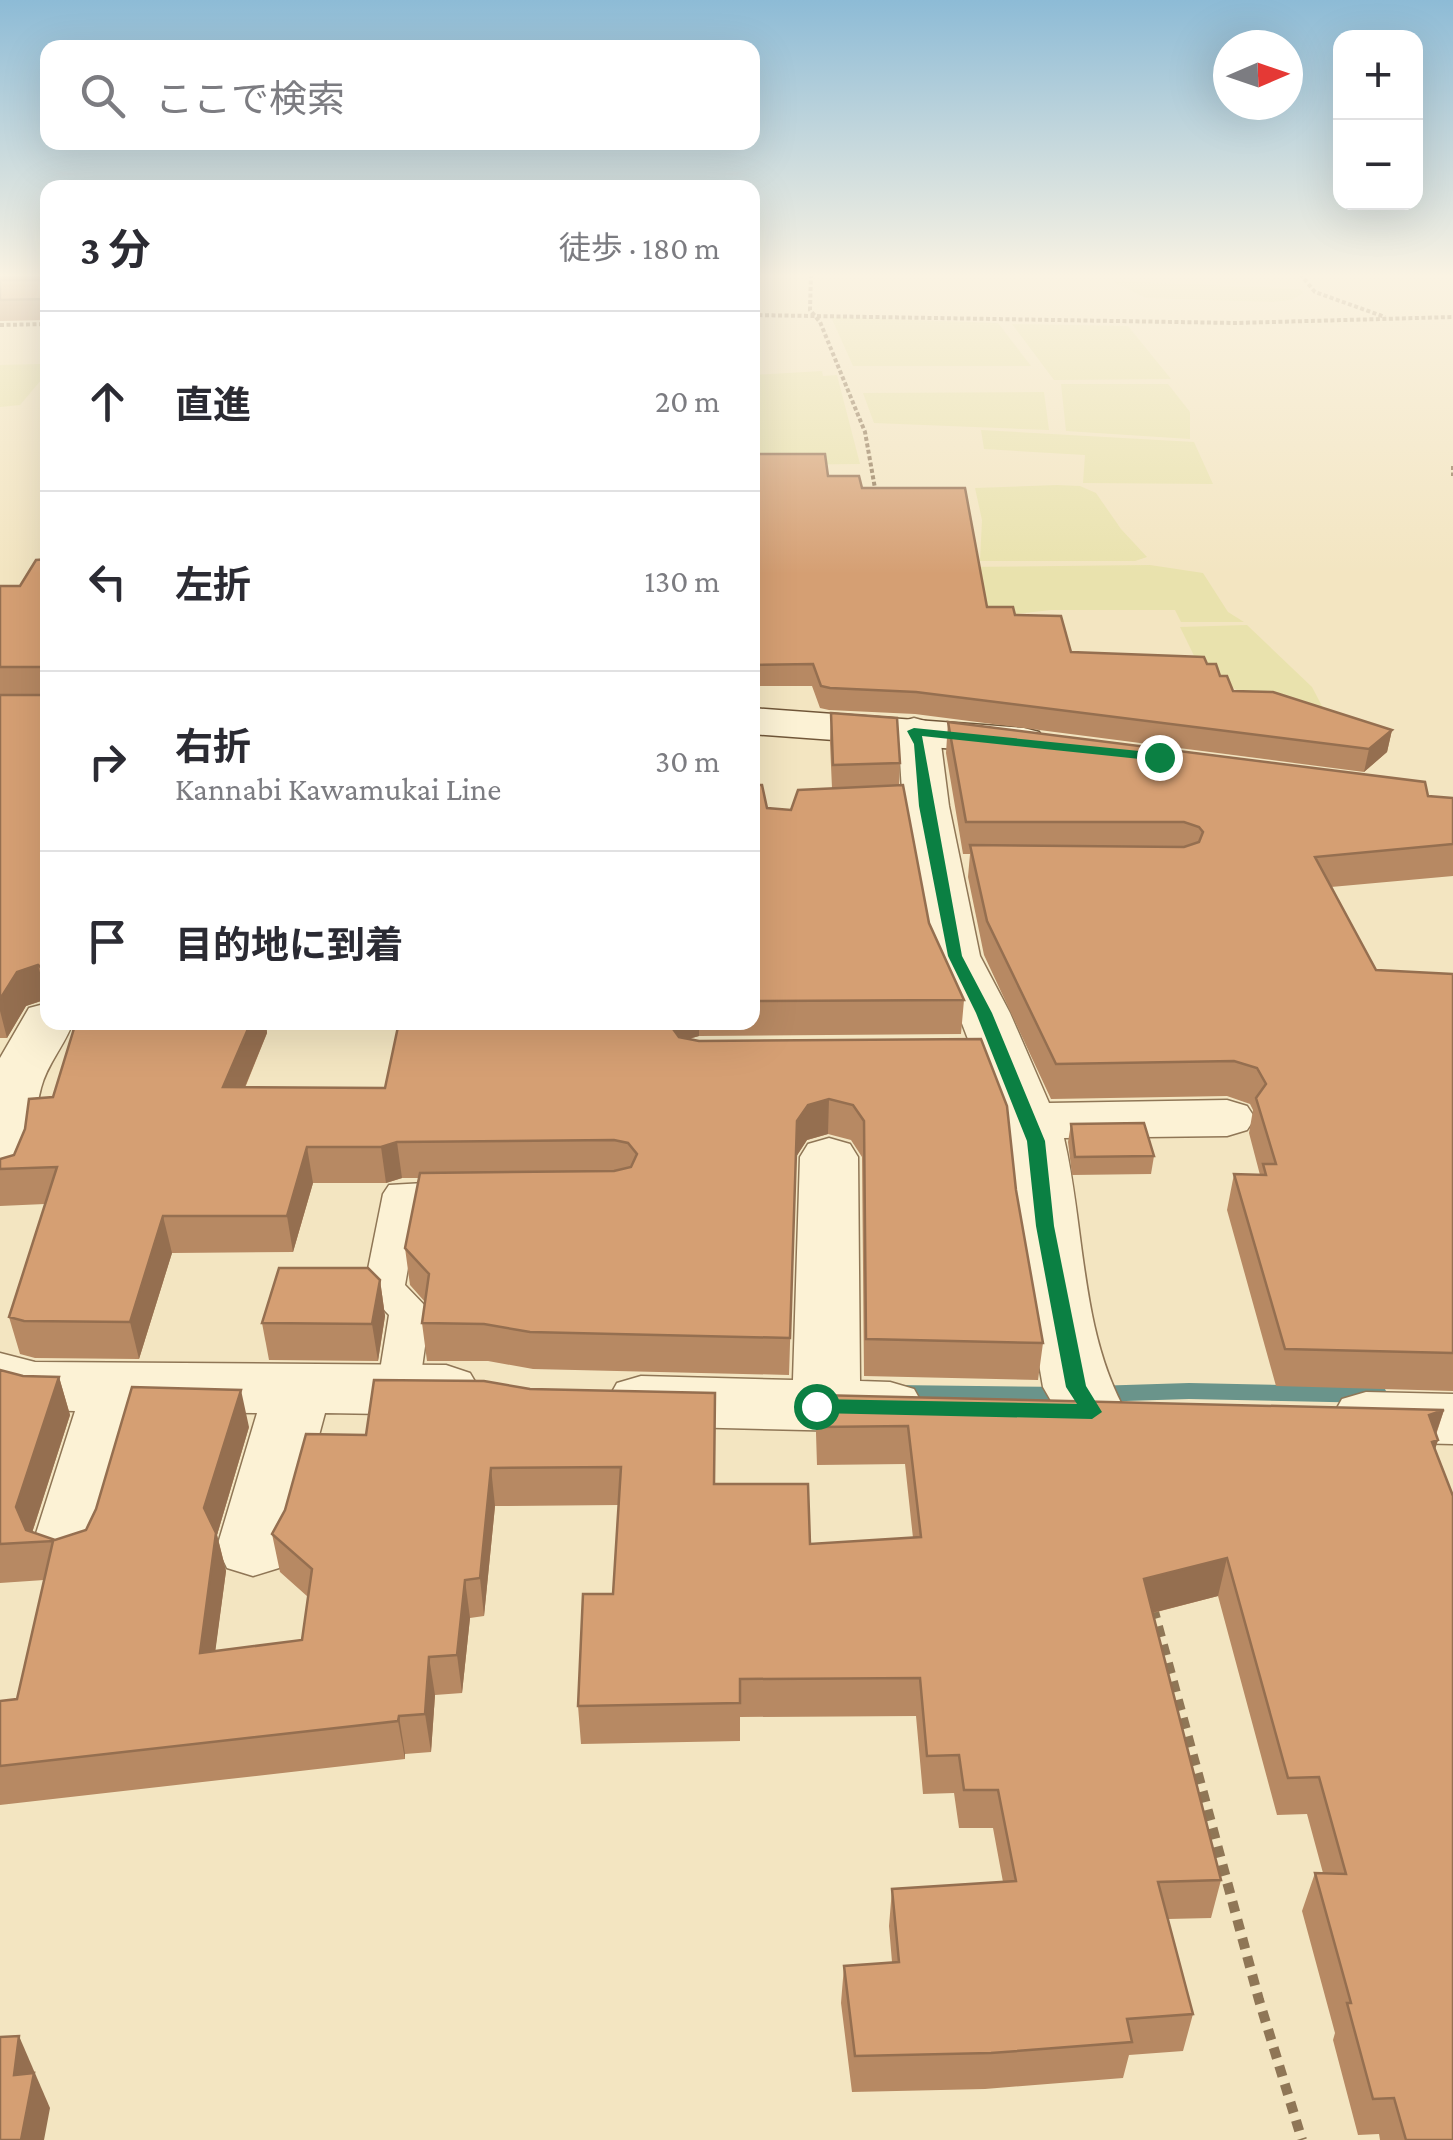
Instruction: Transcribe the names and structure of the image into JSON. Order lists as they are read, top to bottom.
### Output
{
  "north": "right",
  "page": {
    "map_buttons": ["+", "−"],
    "search": "ここで検索",
    "heading": ["3 分", "徒歩 · 180 m"],
    "list": [
      ["直進", "20 m"],
      ["左折", "130 m"],
      ["右折", "Kannabi Kawamukai Line", "30 m"],
      "目的地に到着"
    ]
  }
}
